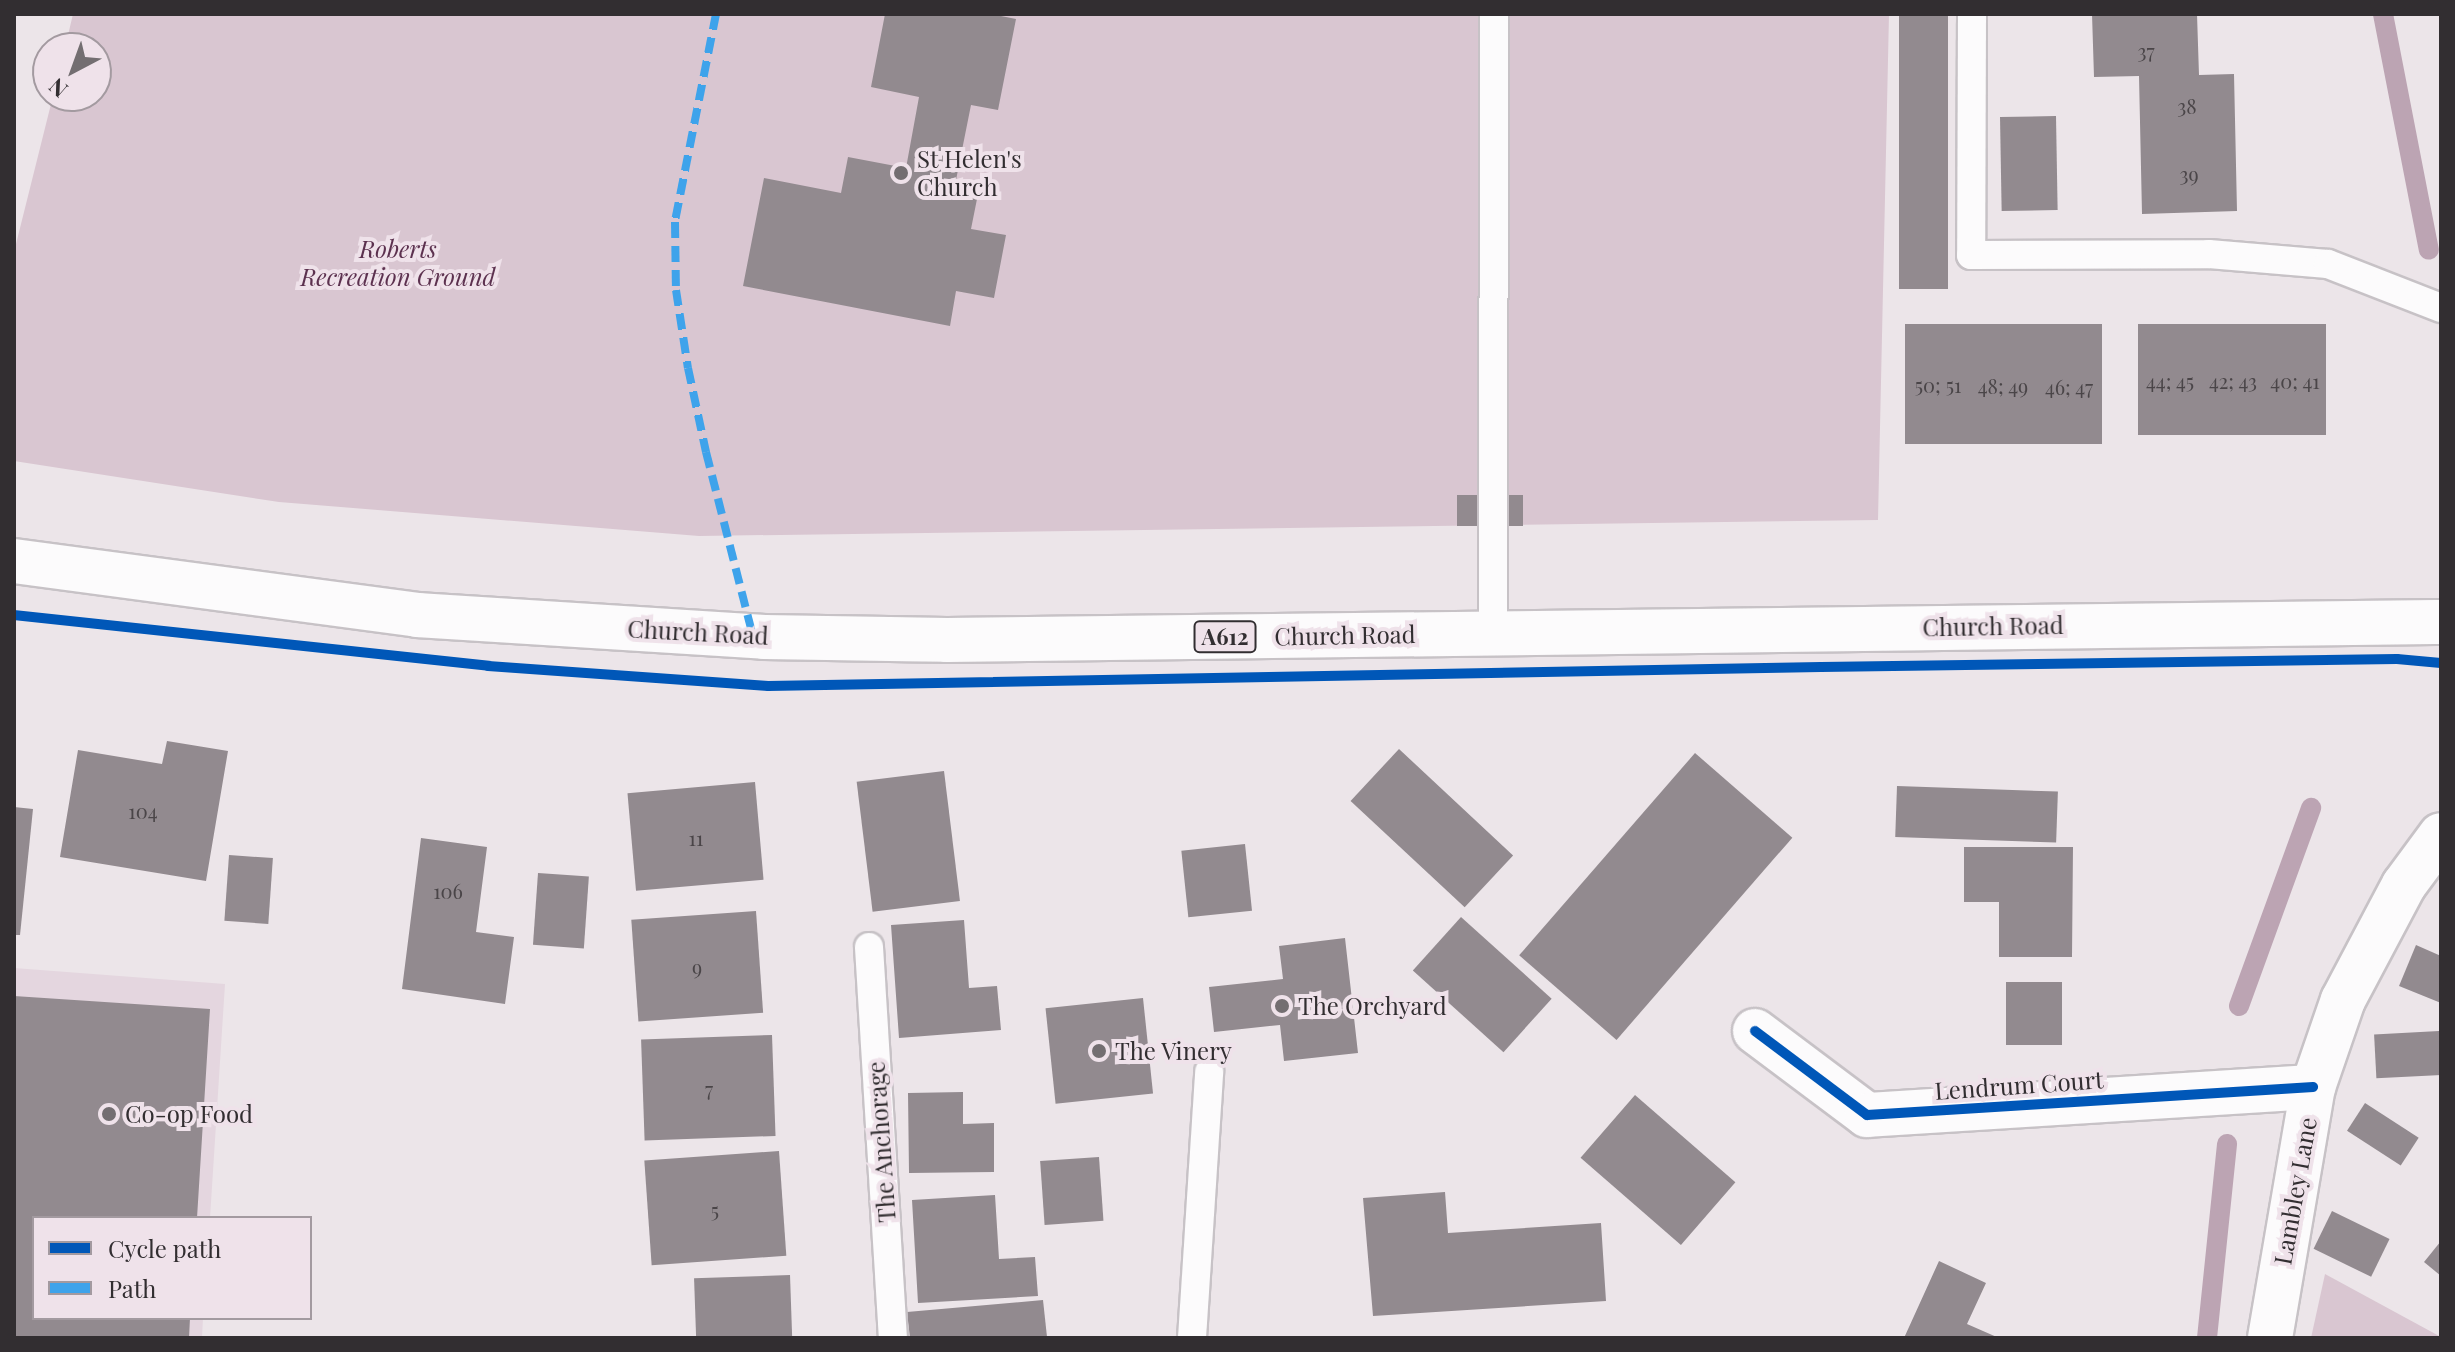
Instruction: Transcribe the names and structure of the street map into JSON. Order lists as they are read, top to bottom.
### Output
{
  "streets": {
    "main road": [
      "Church Road",
      "A612",
      "Lendrum Court",
      "Lambley Lane"
    ],
    "lane": ["The Anchorage"]
  },
  "crossings": [
    ["Lendrum Court", "Lambley Lane"]
  ],
  "parks": ["Roberts Recreation Ground"],
  "places": [
    "St Helen's Church",
    "The Orchyard",
    "The Vinery",
    "Co-op Food"
  ],
  "house_numbers": [
    "37",
    "38",
    "39",
    "44; 45",
    "42; 43",
    "40; 41",
    "50; 51",
    "48; 49",
    "46; 47",
    "104",
    "11",
    "106",
    "9",
    "7",
    "5"
  ],
  "legend": ["Cycle path", "Path"],
  "north": "bottom left"
}
